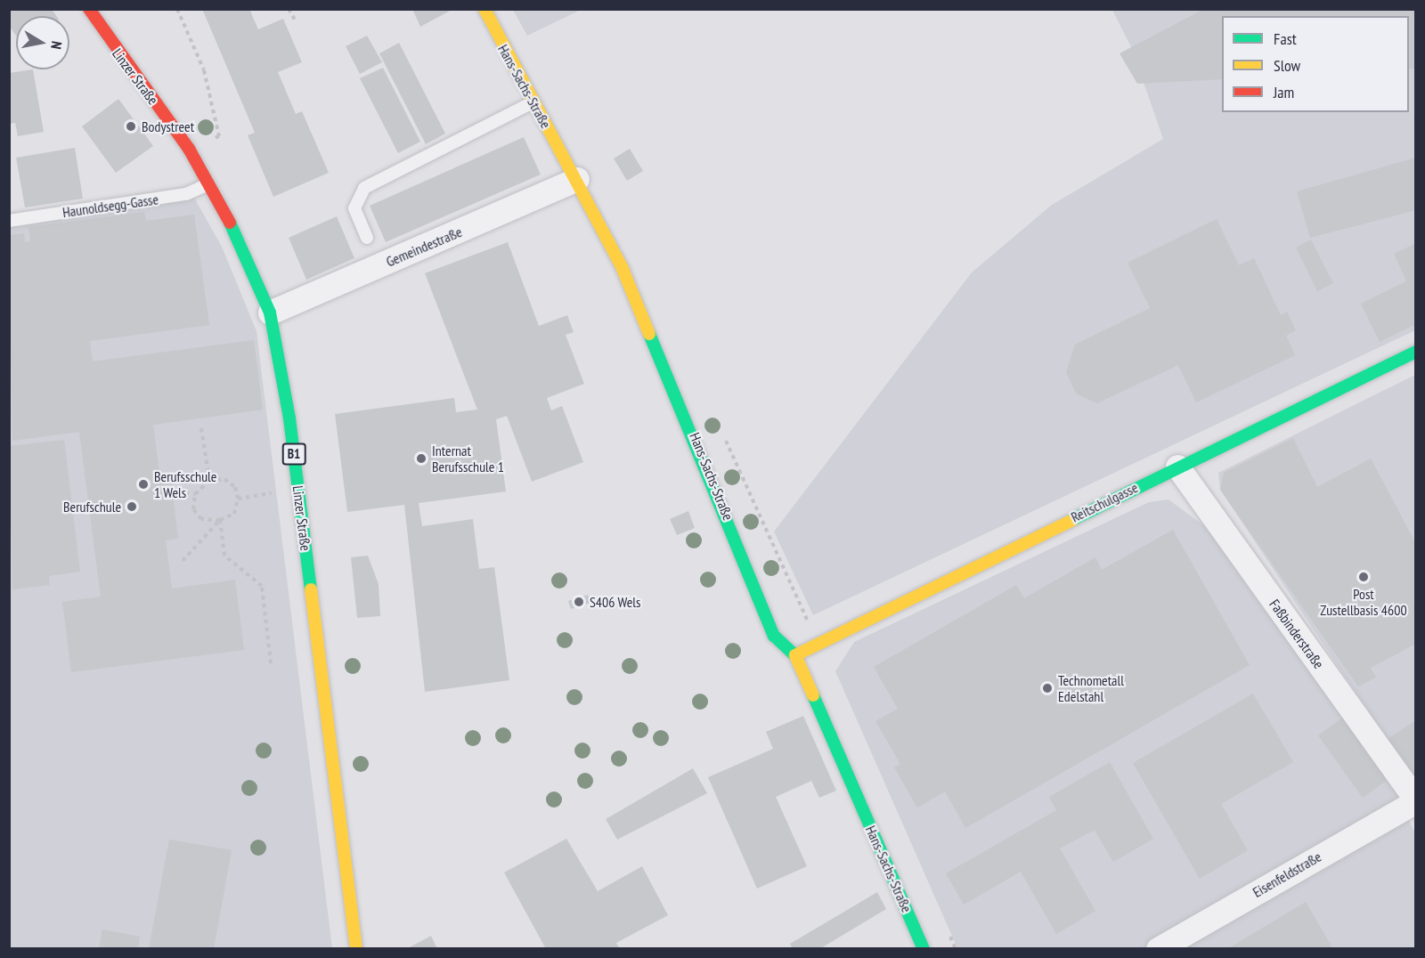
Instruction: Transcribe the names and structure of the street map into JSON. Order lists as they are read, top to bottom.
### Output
{
  "streets": {
    "main road": [
      "Linzer Straße",
      "Hans-Sachs-Straße",
      "B1",
      "Reitschulgasse"
    ],
    "street": ["Gemeindestraße", "Faßbinderstraße", "Eisenfeldstraße"],
    "lane": ["Haunoldsegg-Gasse"]
  },
  "crossings": [
    ["Linzer Straße", "Haunoldsegg-Gasse"],
    ["Linzer Straße", "Gemeindestraße"],
    ["Hans-Sachs-Straße", "Gemeindestraße"],
    ["Hans-Sachs-Straße", "Reitschulgasse"],
    ["Reitschulgasse", "Faßbinderstraße"],
    ["Faßbinderstraße", "Eisenfeldstraße"]
  ],
  "places": [
    "Bodystreet",
    "Internat Berufsschule 1",
    "Berufsschule 1 Wels",
    "Berufschule",
    "Post Zustellbasis 4600",
    "S406 Wels",
    "Technometall Edelstahl"
  ],
  "legend": ["Fast", "Slow", "Jam"],
  "north": "right"
}
